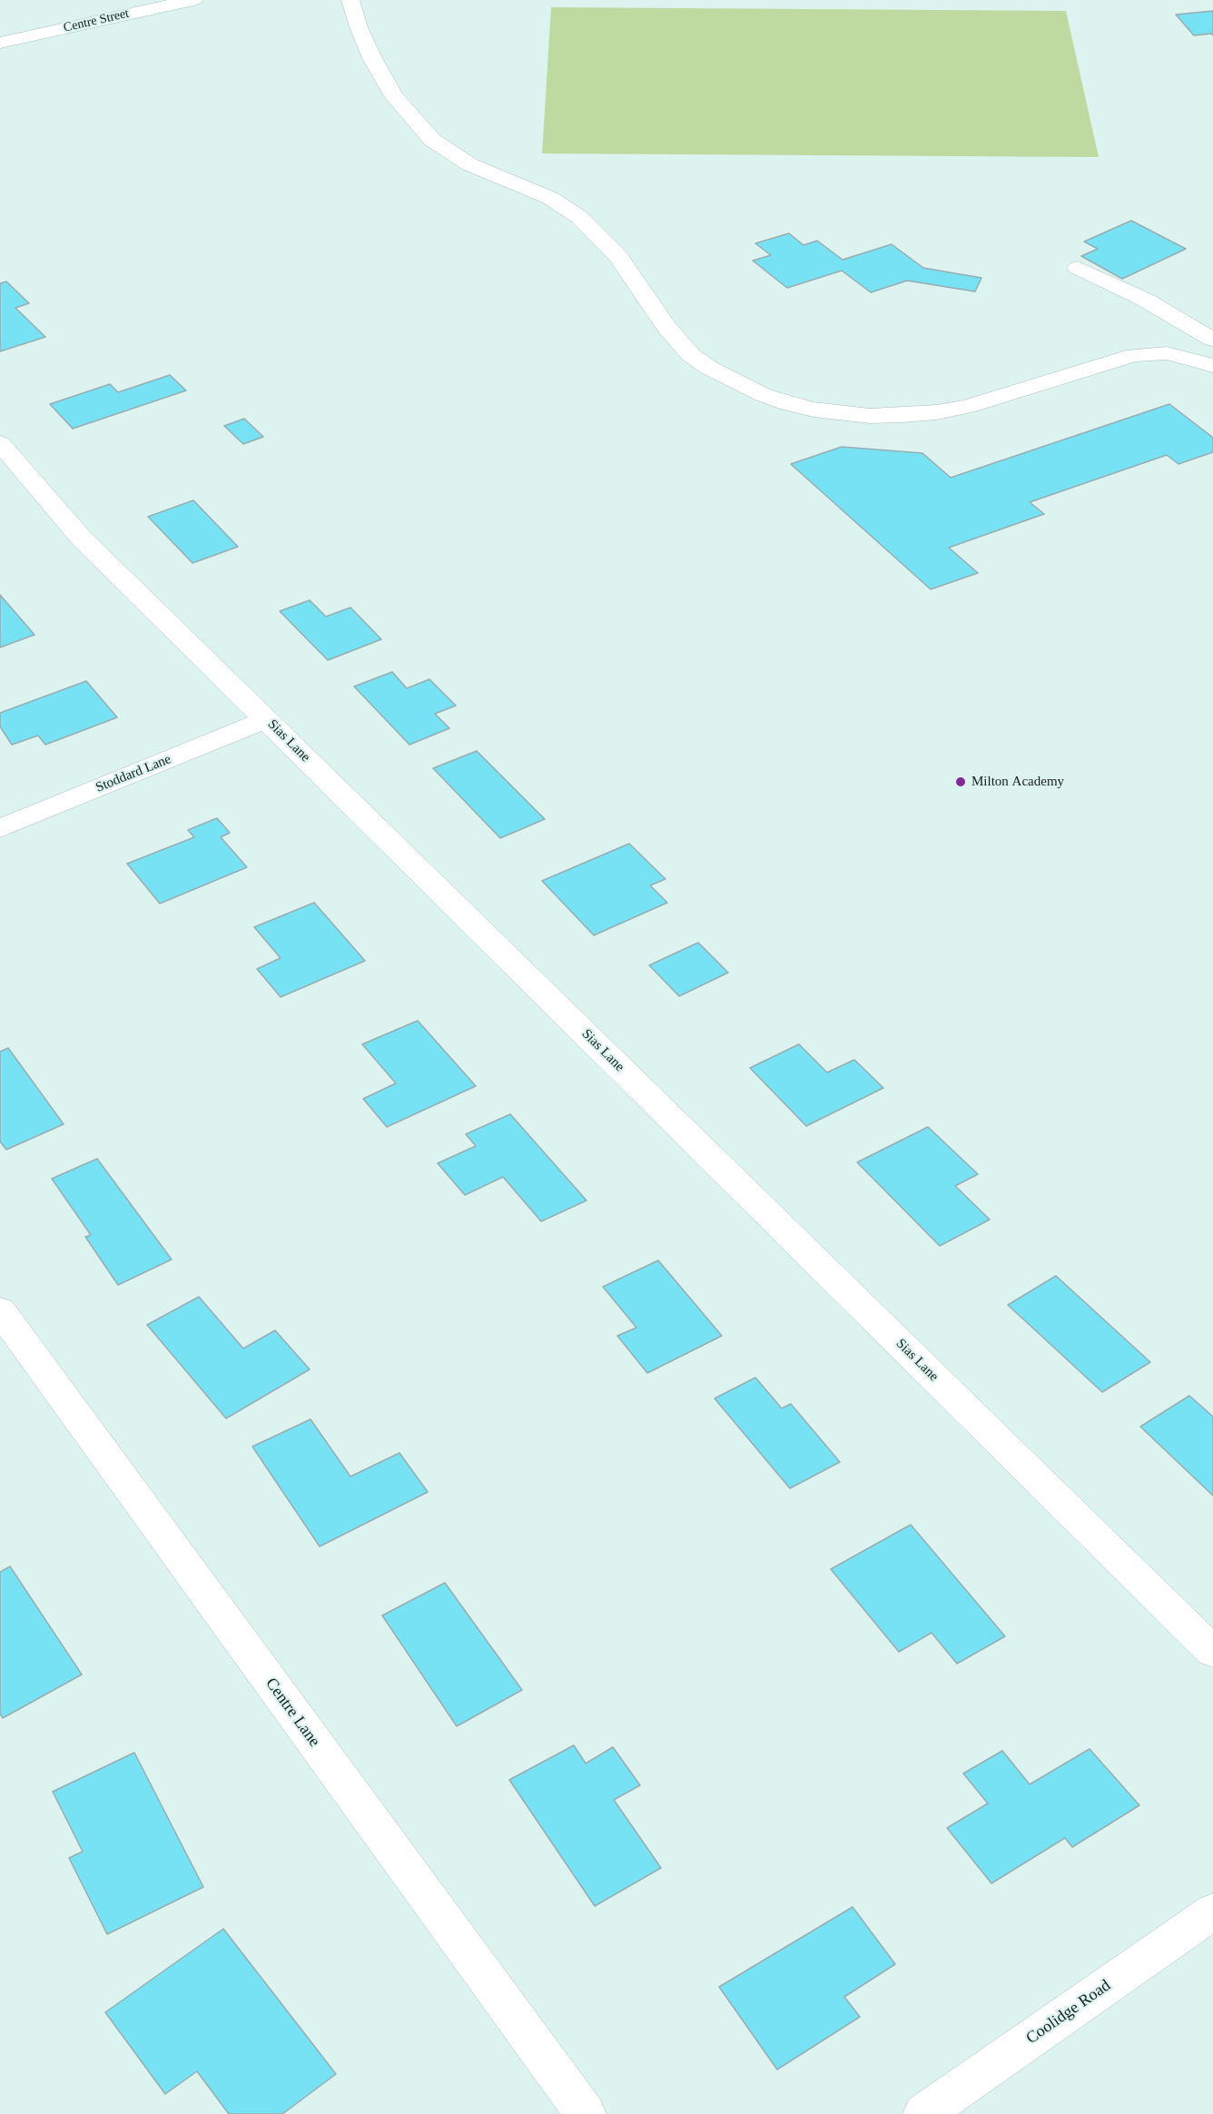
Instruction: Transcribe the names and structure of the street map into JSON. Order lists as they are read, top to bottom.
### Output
{
  "streets": {
    "street": [
      "Centre Street",
      "Sias Lane",
      "Stoddard Lane",
      "Centre Lane",
      "Coolidge Road"
    ]
  },
  "crossings": [
    ["Sias Lane", "Stoddard Lane"]
  ],
  "places": ["Milton Academy"]
}
